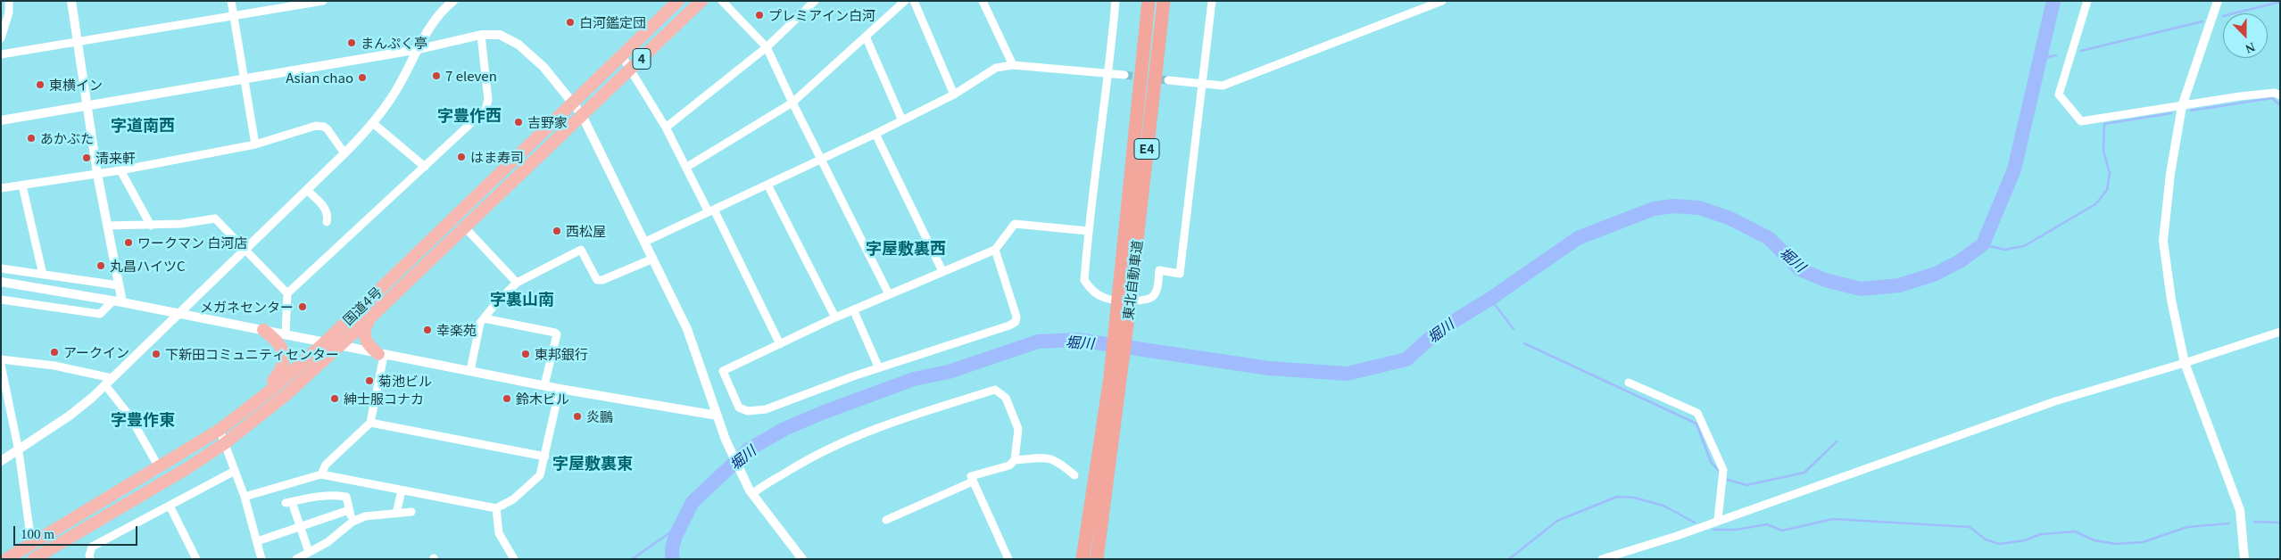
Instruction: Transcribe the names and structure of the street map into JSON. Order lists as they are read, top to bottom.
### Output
{
  "streets": {
    "highway": [
      "4",
      "E4",
      "東北自動車道",
      "国道4号"
    ]
  },
  "districts": [
    "字豊作西",
    "字道南西",
    "字屋敷裏西",
    "字裏山南",
    "字豊作東",
    "字屋敷裏東"
  ],
  "water": ["堀川"],
  "places": [
    "プレミアイン白河",
    "白河鑑定団",
    "まんぷく亭",
    "7 eleven",
    "Asian chao",
    "東横イン",
    "吉野家",
    "あかぶた",
    "はま寿司",
    "清来軒",
    "西松屋",
    "ワークマン 白河店",
    "丸昌ハイツC",
    "メガネセンター",
    "幸楽苑",
    "アークイン",
    "下新田コミュニティセンター",
    "東邦銀行",
    "菊池ビル",
    "紳士服コナカ",
    "鈴木ビル",
    "炎鵬"
  ],
  "scale_bar": "100 m",
  "north": "bottom"
}
